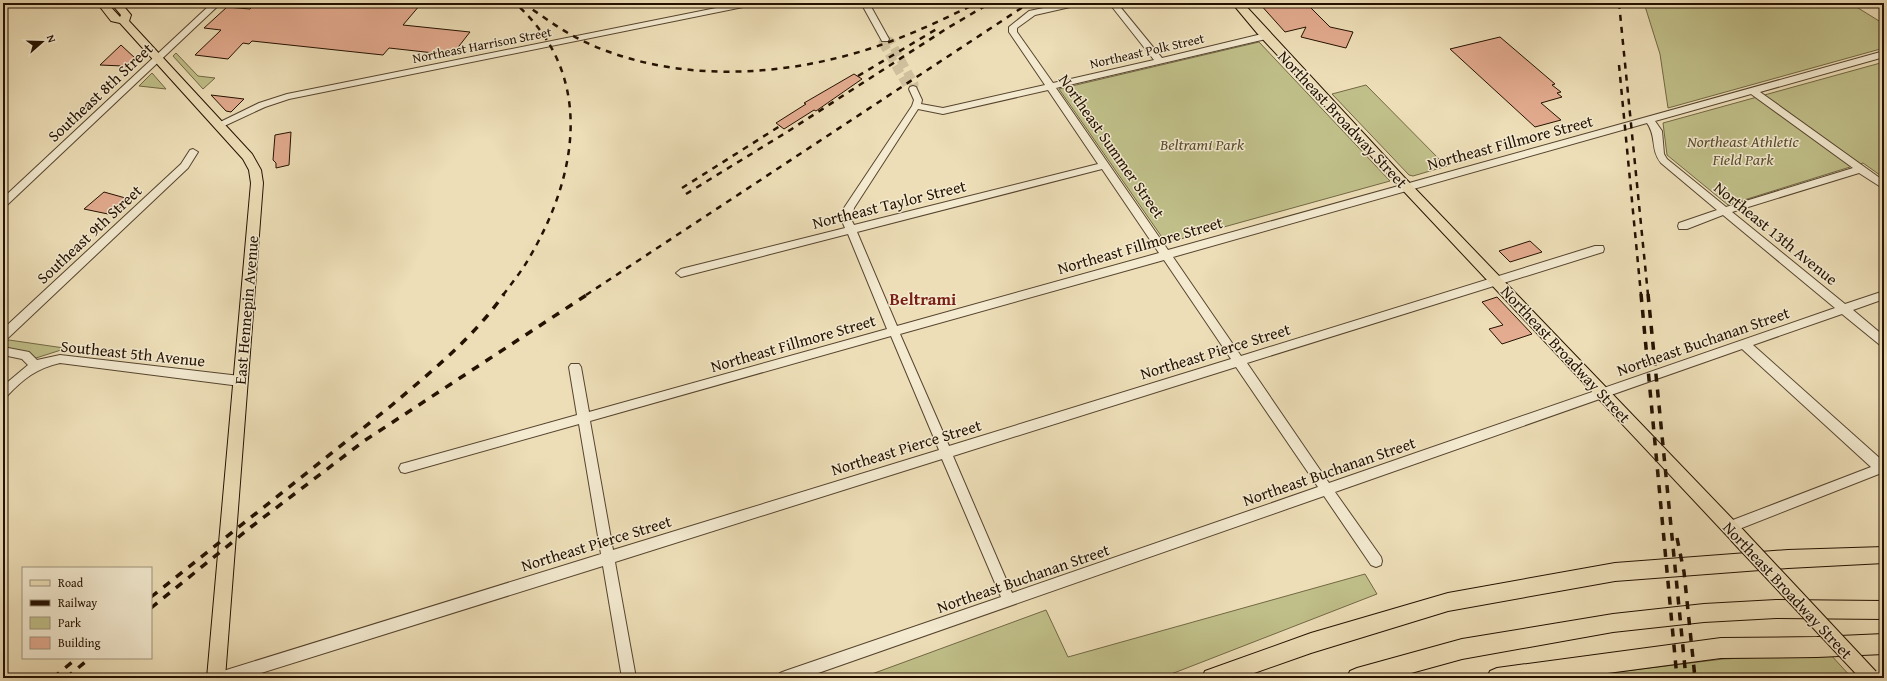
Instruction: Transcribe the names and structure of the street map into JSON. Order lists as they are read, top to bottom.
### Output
{
  "streets": {
    "main road": ["Northeast Broadway Street", "East Hennepin Avenue"],
    "street": [
      "Northeast Harrison Street",
      "Northeast Polk Street",
      "Southeast 8th Street",
      "Northeast Fillmore Street",
      "Northeast Summer Street",
      "Northeast Taylor Street",
      "Northeast 13th Avenue",
      "Southeast 9th Street",
      "Northeast Buchanan Street",
      "Northeast Pierce Street",
      "Southeast 5th Avenue"
    ]
  },
  "crossings": [
    ["Northeast Harrison Street", "East Hennepin Avenue"],
    ["Northeast Polk Street", "Northeast Broadway Street"],
    ["Northeast Polk Street", "Northeast Summer Street"],
    ["Southeast 8th Street", "East Hennepin Avenue"],
    ["Northeast Broadway Street", "Northeast Fillmore Street"],
    ["Northeast Broadway Street", "Northeast Buchanan Street"],
    ["Northeast Broadway Street", "Northeast Pierce Street"],
    ["Northeast Fillmore Street", "Northeast Summer Street"],
    ["Northeast Fillmore Street", "Northeast 13th Avenue"],
    ["Northeast Summer Street", "Northeast Taylor Street"],
    ["Northeast Summer Street", "Northeast Buchanan Street"],
    ["Northeast Summer Street", "Northeast Pierce Street"],
    ["Northeast 13th Avenue", "Northeast Buchanan Street"],
    ["East Hennepin Avenue", "Southeast 5th Avenue"]
  ],
  "districts": ["Beltrami"],
  "parks": ["Northeast Athletic Field Park", "Beltrami Park"],
  "legend": [
    "Road",
    "Railway",
    "Park",
    "Building"
  ],
  "north": "right"
}
